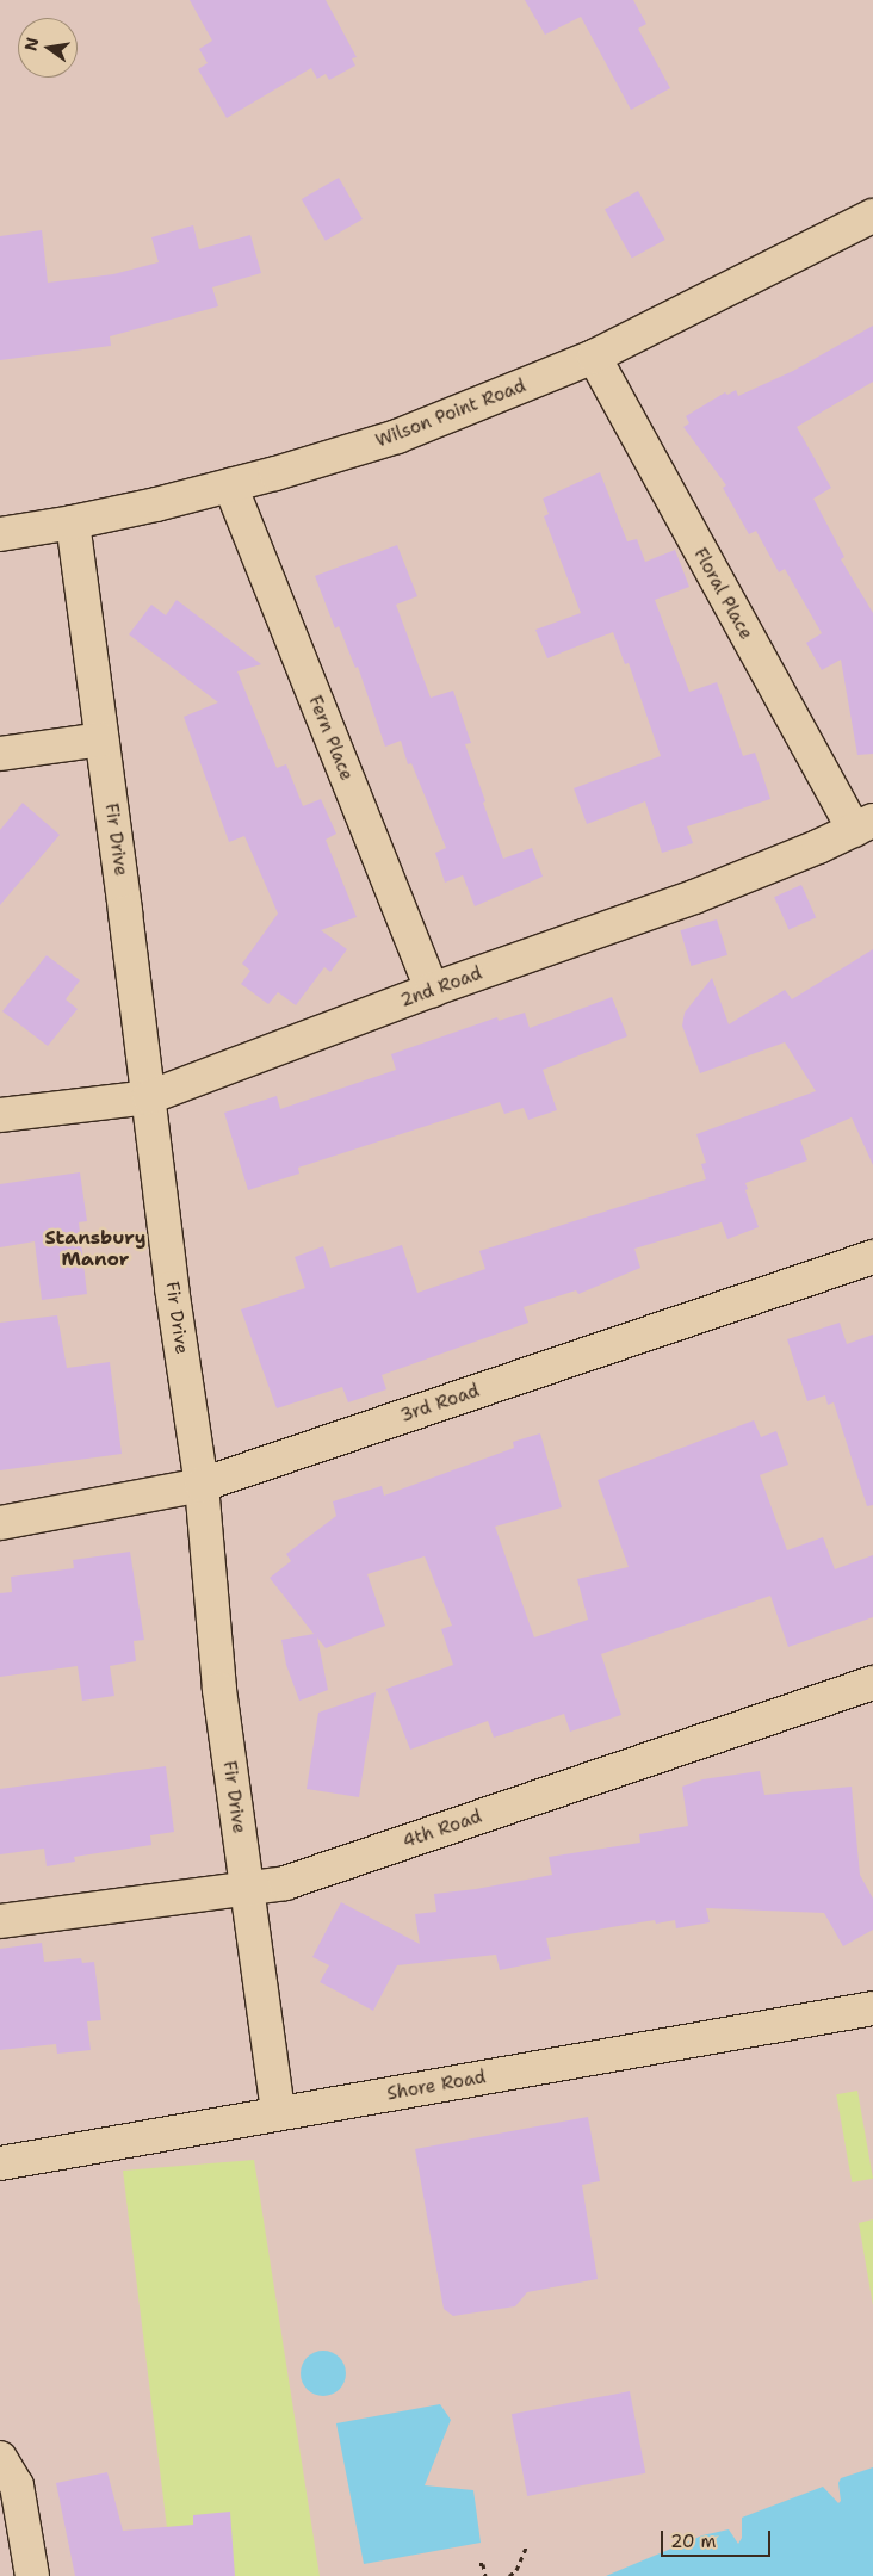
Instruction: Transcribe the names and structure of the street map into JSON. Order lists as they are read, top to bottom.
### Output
{
  "streets": {
    "street": [
      "Wilson Point Road",
      "Floral Place",
      "Fern Place",
      "Fir Drive",
      "2nd Road",
      "3rd Road",
      "4th Road",
      "Shore Road"
    ]
  },
  "crossings": [
    ["Wilson Point Road", "Floral Place"],
    ["Wilson Point Road", "Fern Place"],
    ["Wilson Point Road", "Fir Drive"],
    ["Floral Place", "2nd Road"],
    ["Fern Place", "2nd Road"],
    ["Fir Drive", "2nd Road"],
    ["Fir Drive", "3rd Road"],
    ["Fir Drive", "4th Road"],
    ["Fir Drive", "Shore Road"]
  ],
  "districts": ["Stansbury Manor"],
  "scale_bar": "20 m",
  "north": "left"
}
